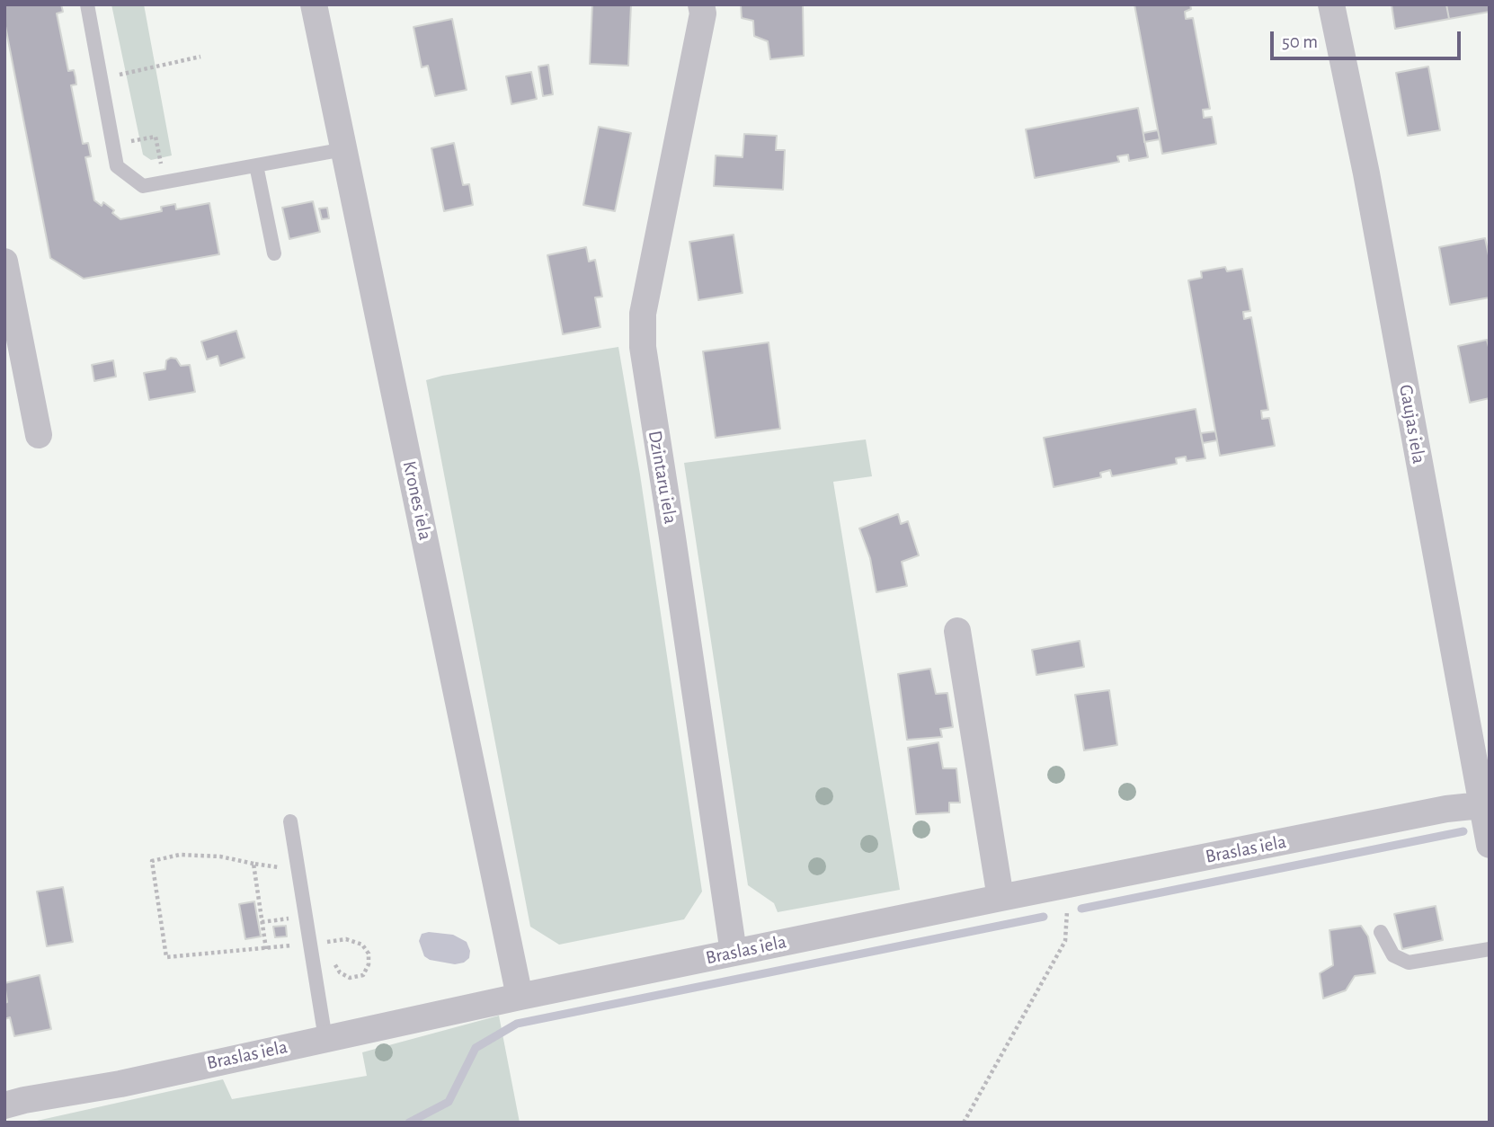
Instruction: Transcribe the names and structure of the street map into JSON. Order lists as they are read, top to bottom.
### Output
{
  "streets": {
    "street": [
      "Gaujas iela",
      "Dzintaru iela",
      "Krones iela",
      "Braslas iela"
    ]
  },
  "crossings": [
    ["Gaujas iela", "Braslas iela"],
    ["Dzintaru iela", "Braslas iela"],
    ["Krones iela", "Braslas iela"]
  ],
  "scale_bar": "50 m"
}
